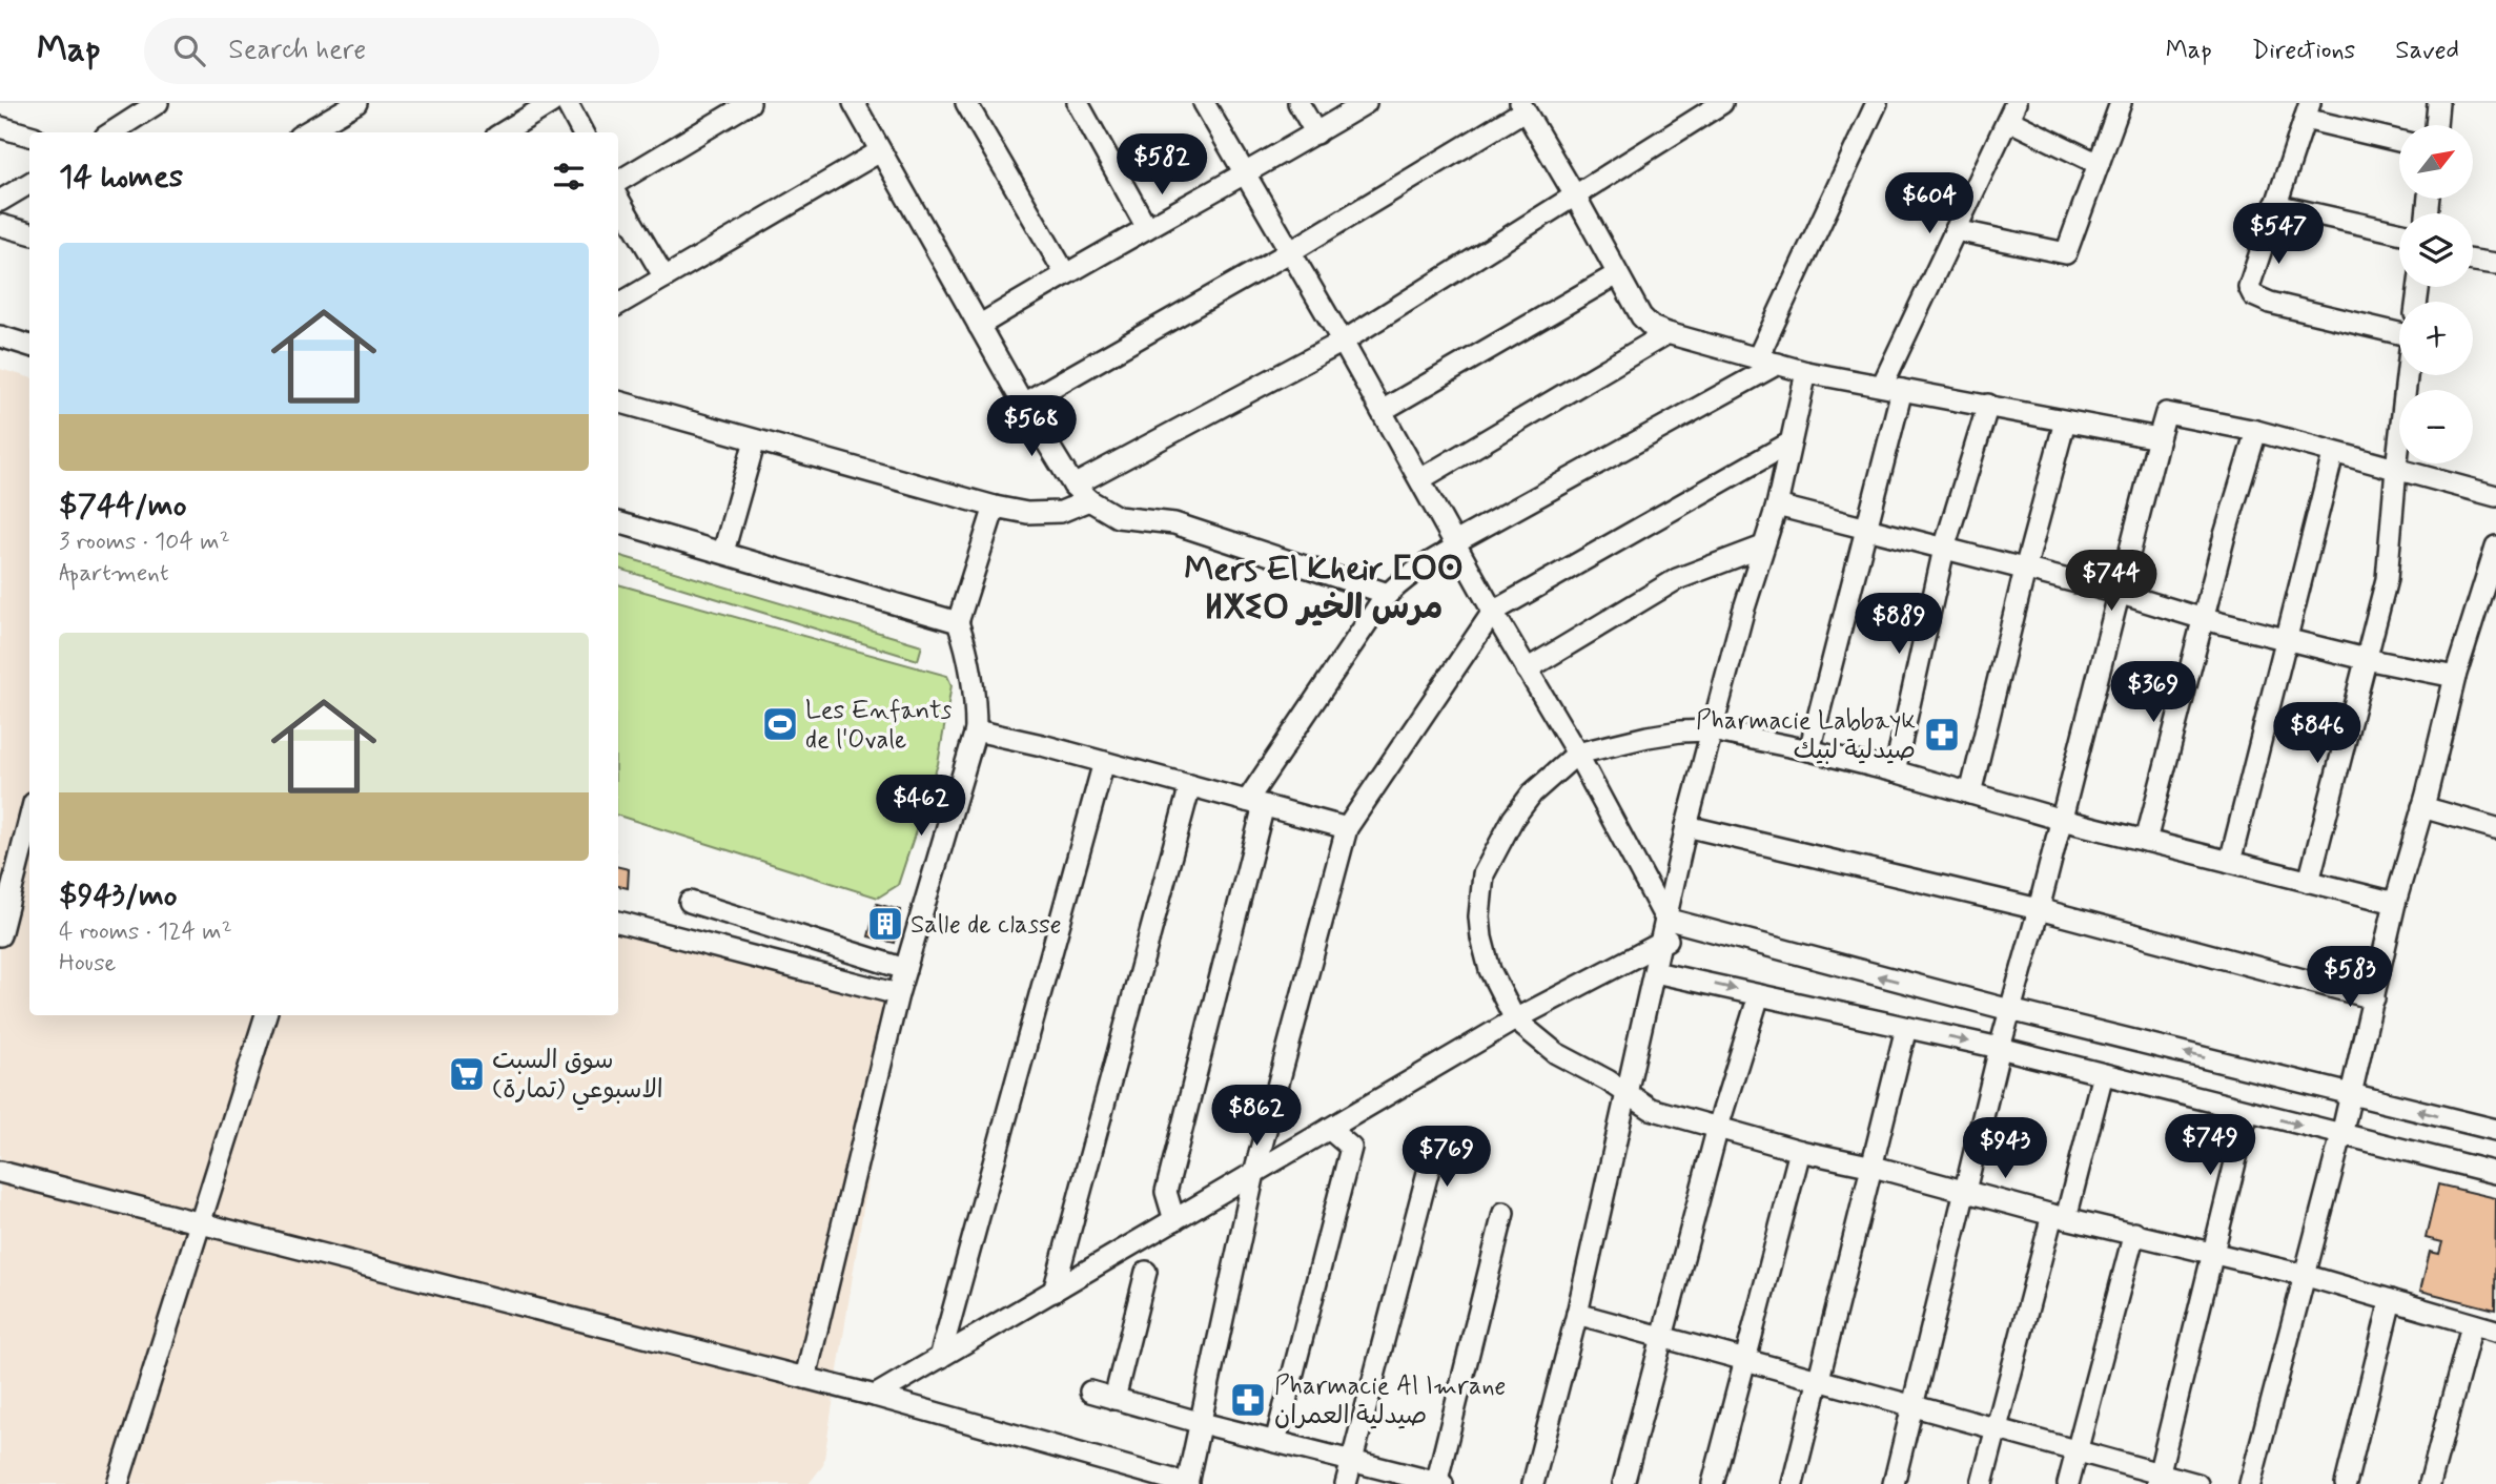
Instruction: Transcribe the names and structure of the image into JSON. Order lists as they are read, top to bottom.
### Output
{
  "districts": ["Mers El Kheir ⵎⵔⵙ ⵍⵅⵉⵔ مرس الخير"],
  "places": {
    "sports": ["Les Enfants de l'Ovale"],
    "pharmacy": ["Pharmacie Labbayk صيدلية لبيك", "Pharmacie Al Imrane صيدلية العمران"],
    "building": ["Salle de classe"],
    "supermarket": ["سوق السبت الاسبوعي (تمارة)"]
  },
  "north": "top right",
  "page": {
    "header": "Map",
    "search": "Search here",
    "nav": ["Map", "Directions", "Saved"],
    "map_buttons": ["+", "−"],
    "heading": "14 homes",
    "price": [
      "$582",
      "$604",
      "$547",
      "$568",
      "$744",
      "$889",
      "$369",
      "$846",
      "$462",
      "$583",
      "$862",
      "$749",
      "$943",
      "$769"
    ],
    "list": [
      {
        "name": "$744/mo",
        "note": "3 rooms · 104 m² · Apartment"
      },
      {
        "name": "$943/mo",
        "note": "4 rooms · 124 m² · House"
      }
    ]
  }
}
